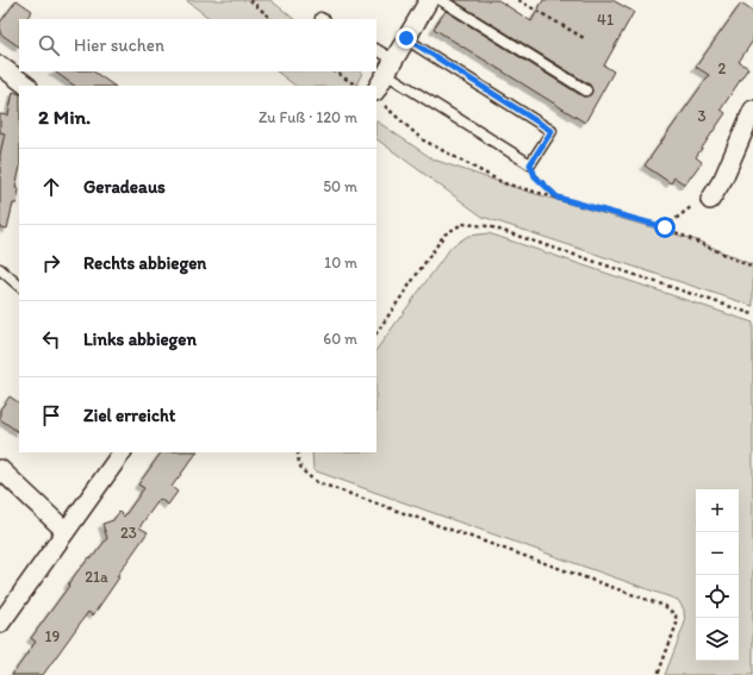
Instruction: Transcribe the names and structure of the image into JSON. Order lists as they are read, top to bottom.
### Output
{
  "house_numbers": [
    "41",
    "2",
    "3",
    "23",
    "21a",
    "19"
  ],
  "page": {
    "search": "Hier suchen",
    "heading": ["2 Min.", "Zu Fuß · 120 m"],
    "list": [
      ["Geradeaus", "50 m"],
      ["Rechts abbiegen", "10 m"],
      ["Links abbiegen", "60 m"],
      "Ziel erreicht"
    ],
    "map_buttons": ["+", "−"]
  }
}
